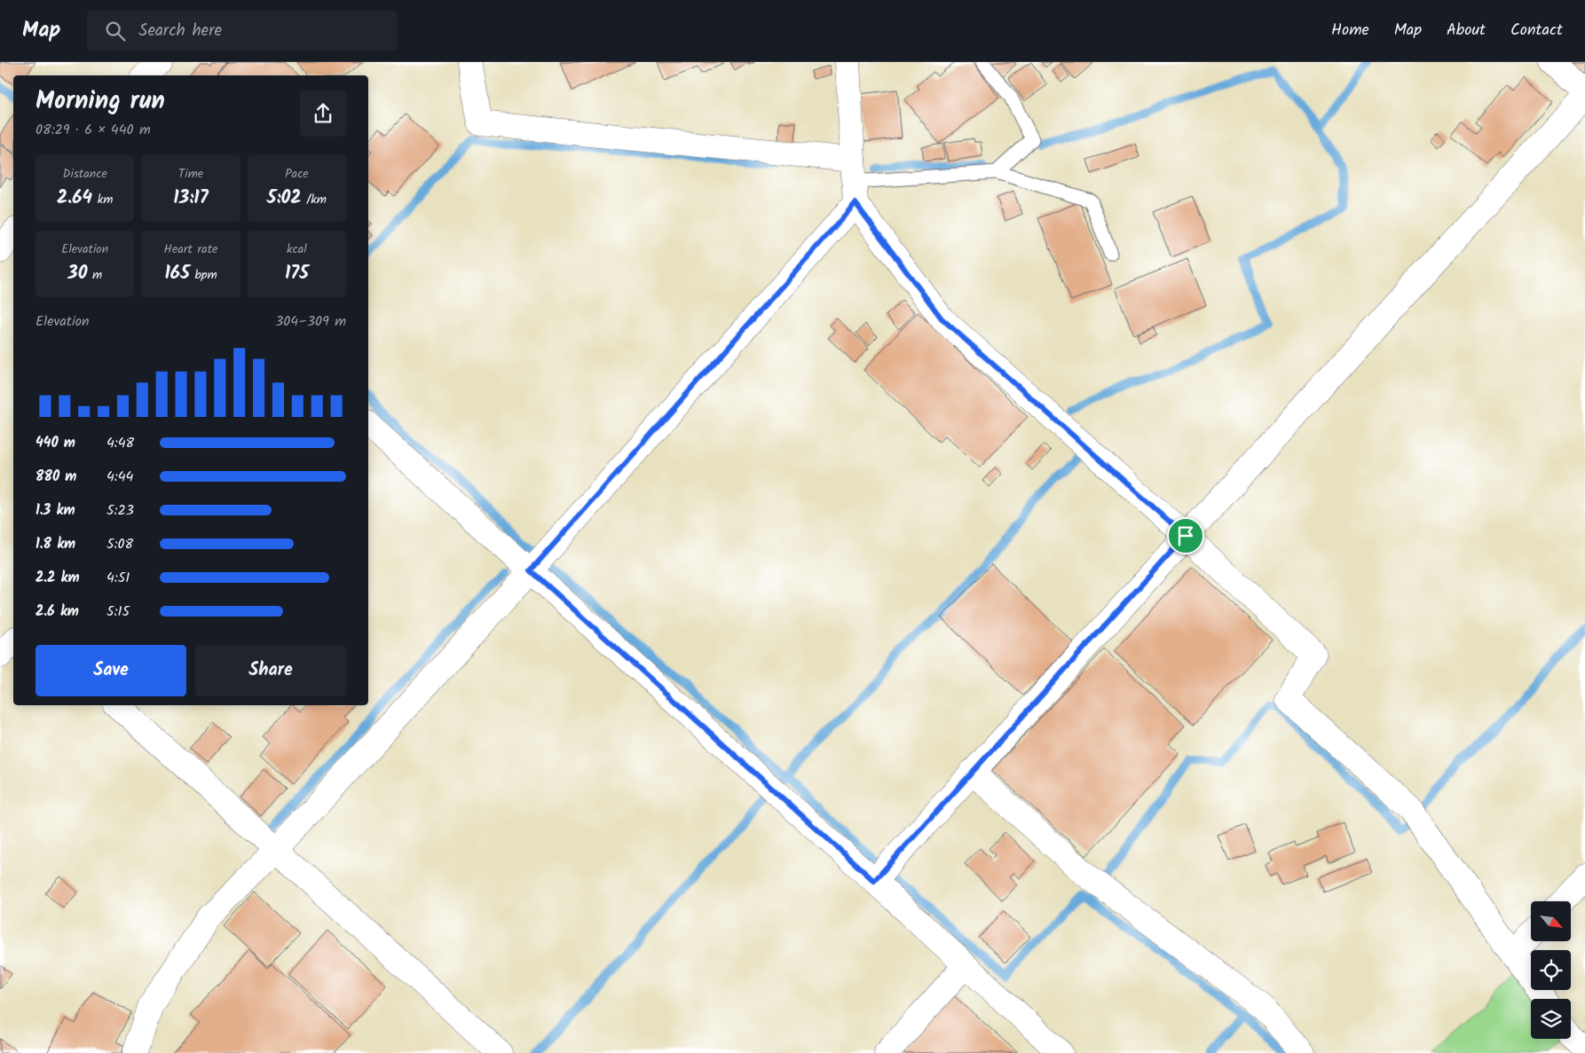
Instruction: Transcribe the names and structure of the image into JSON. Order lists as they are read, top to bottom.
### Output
{
  "north": "bottom right",
  "page": {
    "header": "Map",
    "search": "Search here",
    "nav": [
      "Home",
      "Map",
      "About",
      "Contact"
    ],
    "heading": ["Morning run", "08:29 · 6 × 440 m"],
    "stats": [
      ["Distance", "2.64 km"],
      ["Time", "13:17"],
      ["Pace", "5:02 /km"],
      ["Elevation", "30 m"],
      ["Heart rate", "165 bpm"],
      ["kcal", "175"]
    ],
    "chart": ["Elevation", "304–309 m"],
    "list": [
      {
        "name": "440 m",
        "note": "4:48"
      },
      {
        "name": "880 m",
        "note": "4:44"
      },
      {
        "name": "1.3 km",
        "note": "5:23"
      },
      {
        "name": "1.8 km",
        "note": "5:08"
      },
      {
        "name": "2.2 km",
        "note": "4:51"
      },
      {
        "name": "2.6 km",
        "note": "5:15"
      }
    ],
    "buttons": ["Save", "Share"]
  }
}
